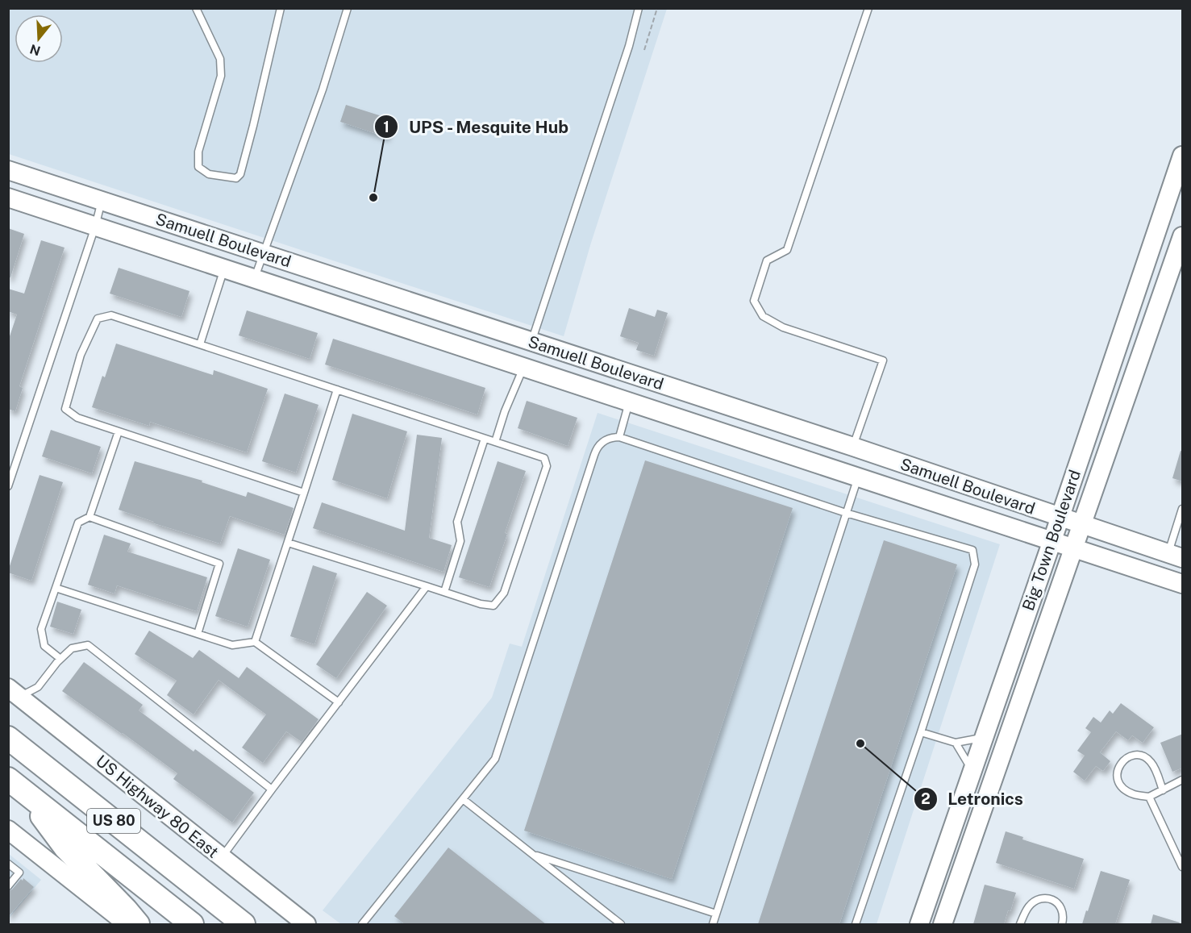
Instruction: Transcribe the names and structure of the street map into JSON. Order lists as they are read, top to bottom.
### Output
{
  "streets": {
    "highway": ["US 80"],
    "main road": ["Samuell Boulevard", "Big Town Boulevard", "US Highway 80 East"]
  },
  "crossings": [
    ["Samuell Boulevard", "Big Town Boulevard"]
  ],
  "places": ["UPS - Mesquite Hub", "Letronics"],
  "north": "bottom"
}
